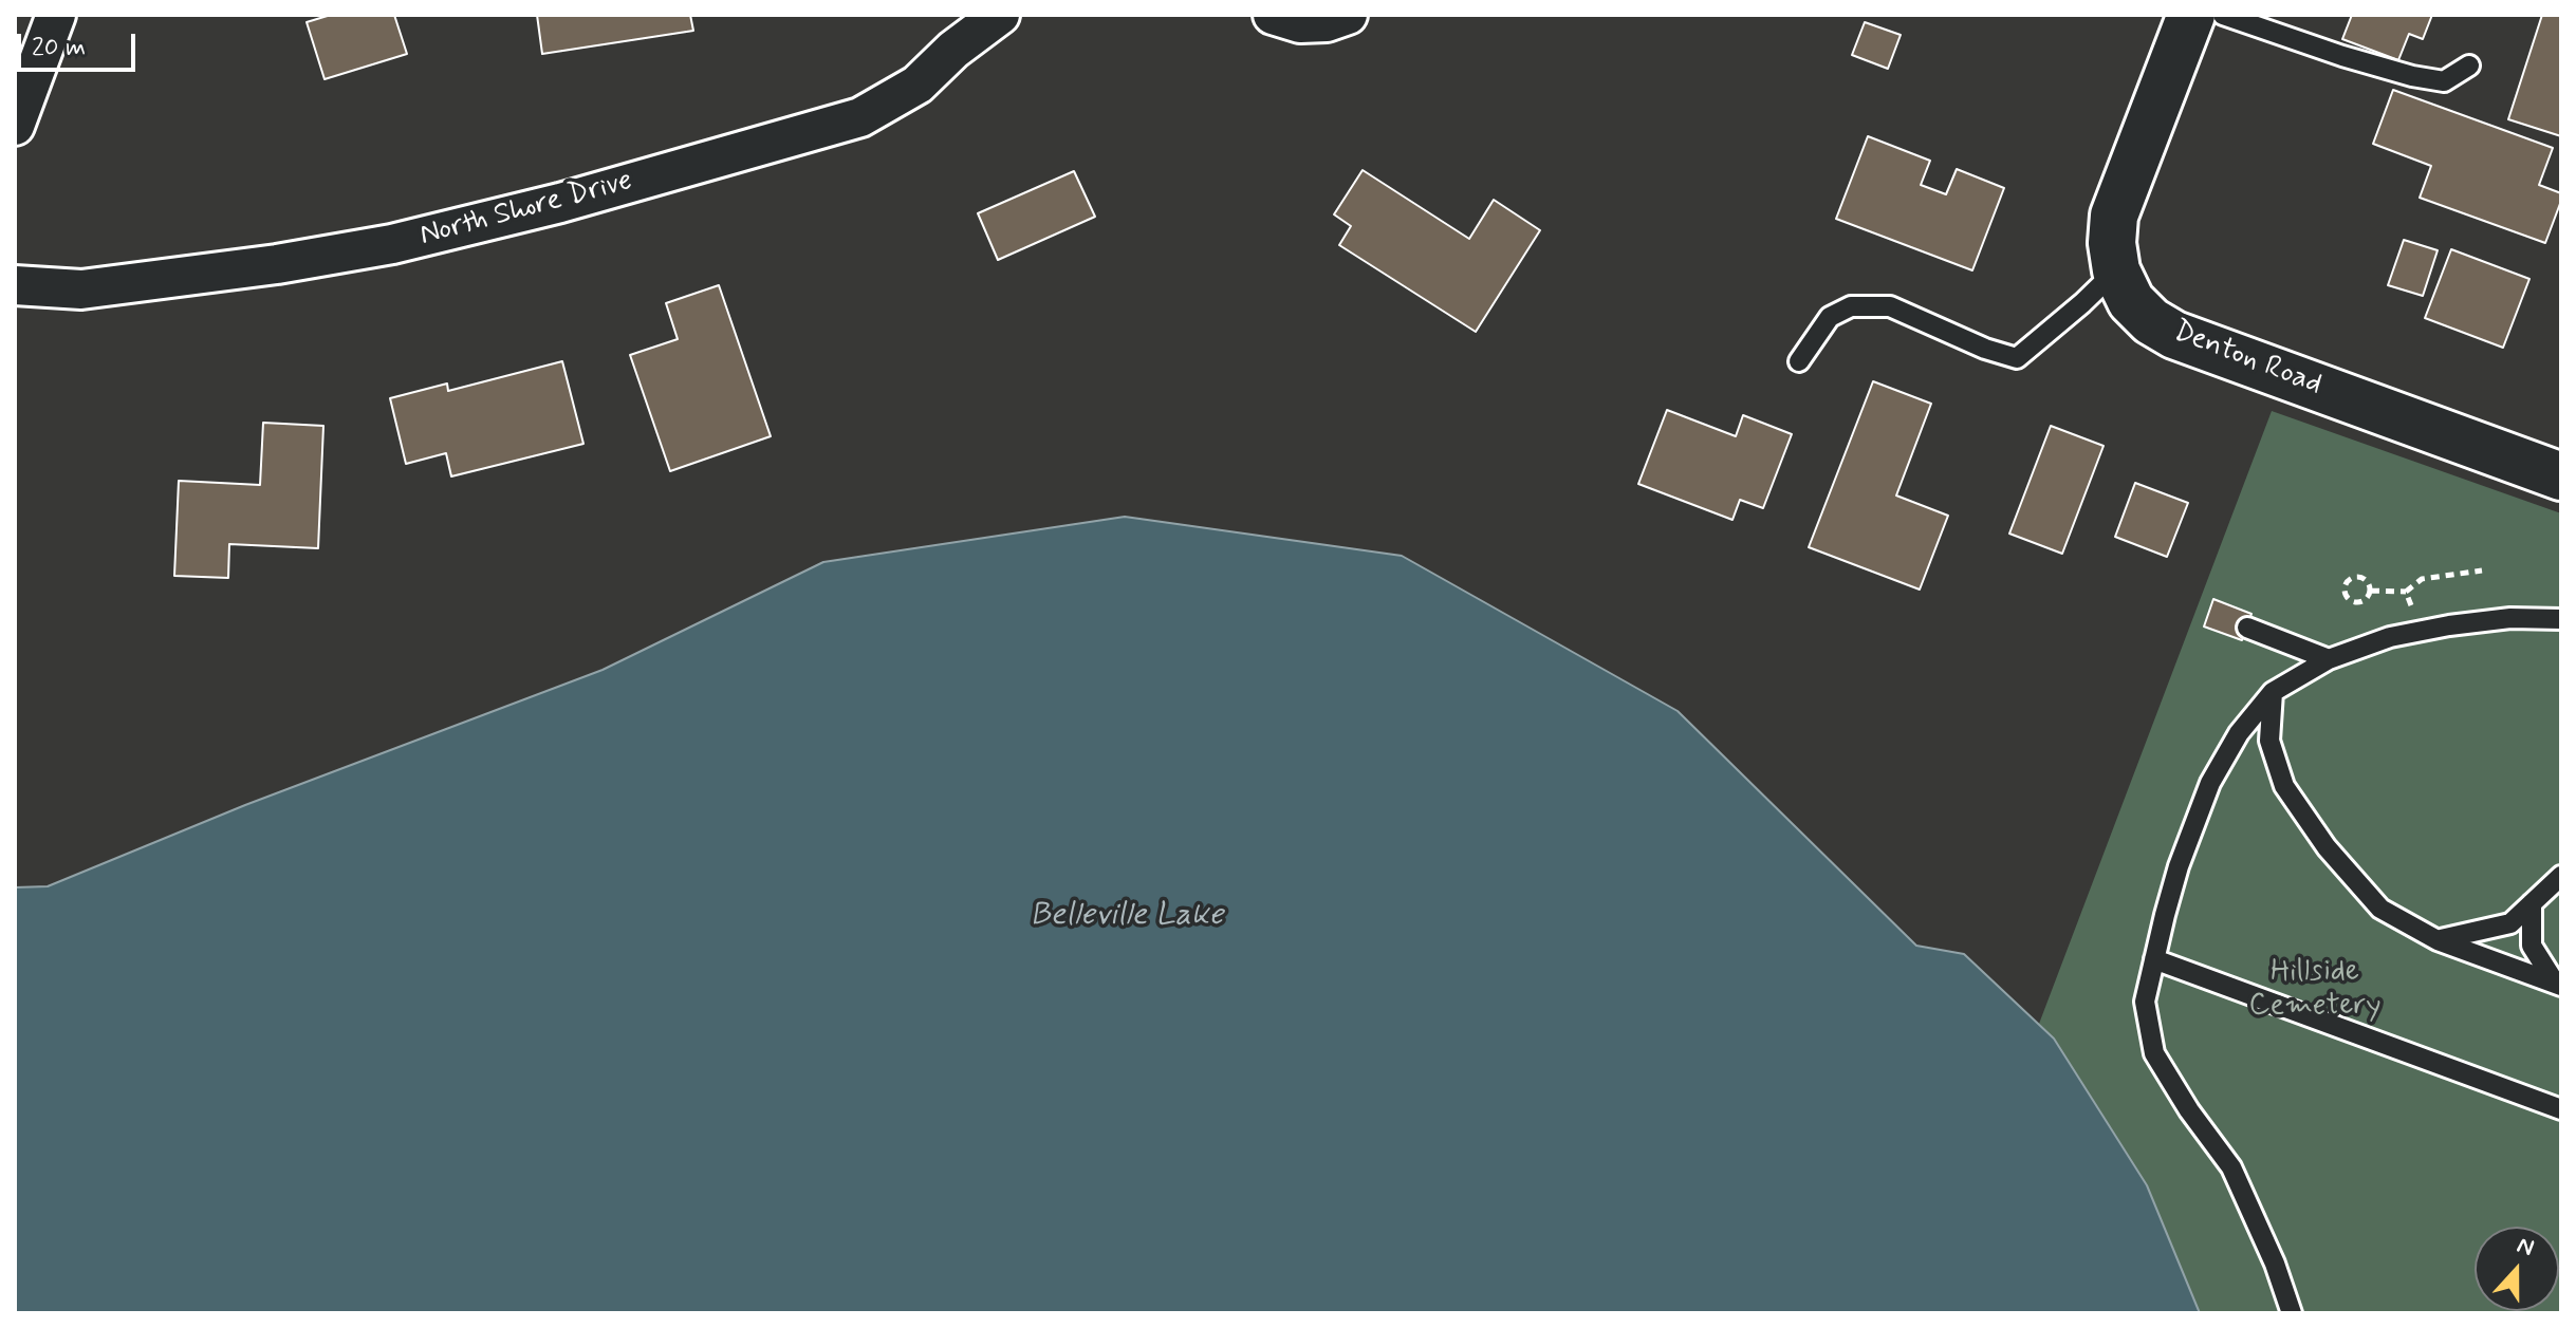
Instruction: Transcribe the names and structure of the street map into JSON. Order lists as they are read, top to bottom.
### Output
{
  "streets": {
    "street": ["North Shore Drive", "Denton Road"]
  },
  "water": ["Belleville Lake"],
  "parks": ["Hillside Cemetery"],
  "scale_bar": "20 m",
  "north": "top"
}
